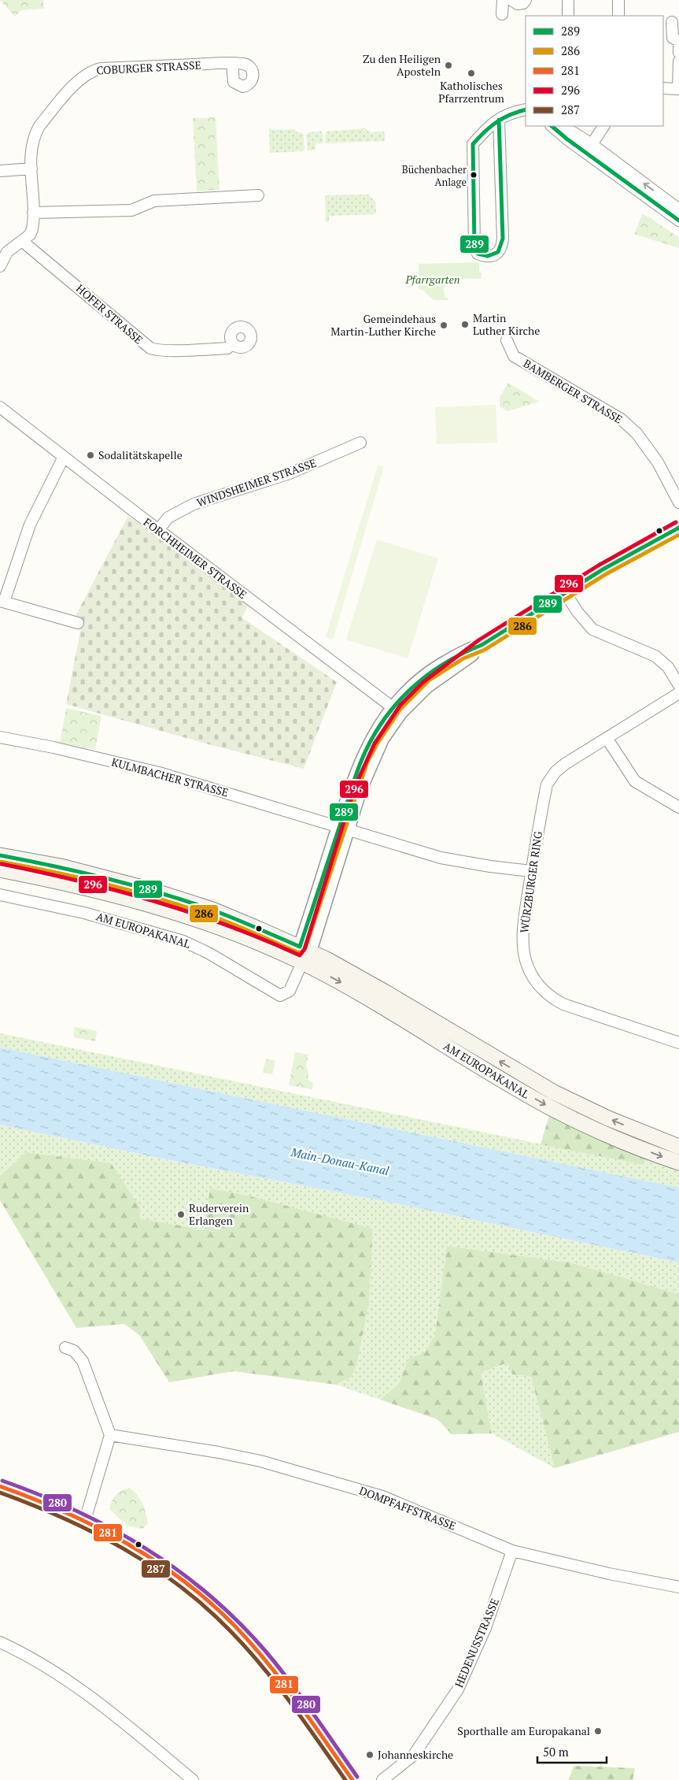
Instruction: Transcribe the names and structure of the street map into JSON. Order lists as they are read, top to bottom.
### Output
{
  "streets": {
    "main road": ["AM EUROPAKANAL"],
    "street": [
      "COBURGER STRASSE",
      "HOFER STRASSE",
      "BAMBERGER STRASSE",
      "WINDSHEIMER STRASSE",
      "FORCHHEIMER STRASSE",
      "KULMBACHER STRASSE",
      "WÜRZBURGER RING",
      "DOMPFAFFSTRASSE",
      "HEDENUSSTRASSE"
    ]
  },
  "crossings": [
    ["COBURGER STRASSE", "HOFER STRASSE"],
    ["WINDSHEIMER STRASSE", "FORCHHEIMER STRASSE"],
    ["KULMBACHER STRASSE", "WÜRZBURGER RING"],
    ["DOMPFAFFSTRASSE", "HEDENUSSTRASSE"]
  ],
  "water": ["Main-Donau-Kanal"],
  "parks": ["Pfarrgarten"],
  "places": [
    "Zu den Heiligen Aposteln",
    "Katholisches Pfarrzentrum",
    "Büchenbacher Anlage",
    "Martin Luther Kirche",
    "Gemeindehaus Martin-Luther Kirche",
    "Sodalitätskapelle",
    "Ruderverein Erlangen",
    "Sporthalle am Europakanal",
    "Johanneskirche"
  ],
  "lines": [
    "transit line 289",
    "transit line 296",
    "transit line 286",
    "transit line 280",
    "transit line 281",
    "transit line 287"
  ],
  "legend": [
    "289",
    "286",
    "281",
    "296",
    "287"
  ],
  "scale_bar": "50 m"
}
